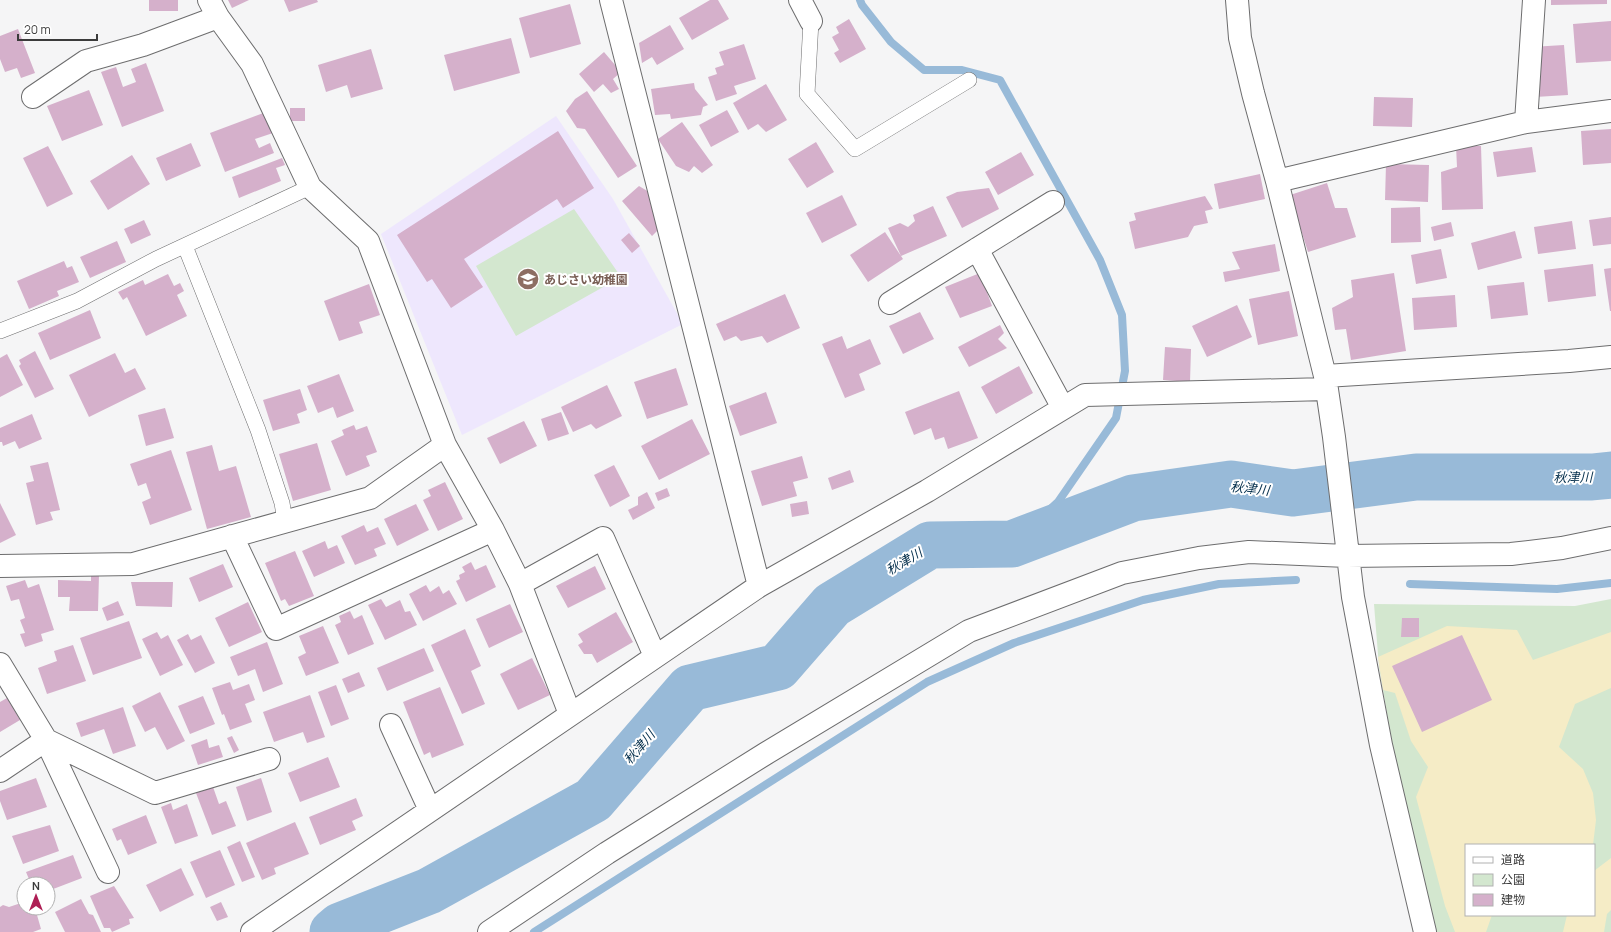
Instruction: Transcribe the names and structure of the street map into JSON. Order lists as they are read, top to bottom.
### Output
{
  "water": ["秋津川"],
  "places": {
    "school or university": ["あじさい幼稚園"]
  },
  "legend": ["道路", "公園", "建物"],
  "scale_bar": "20 m",
  "north": "top"
}
